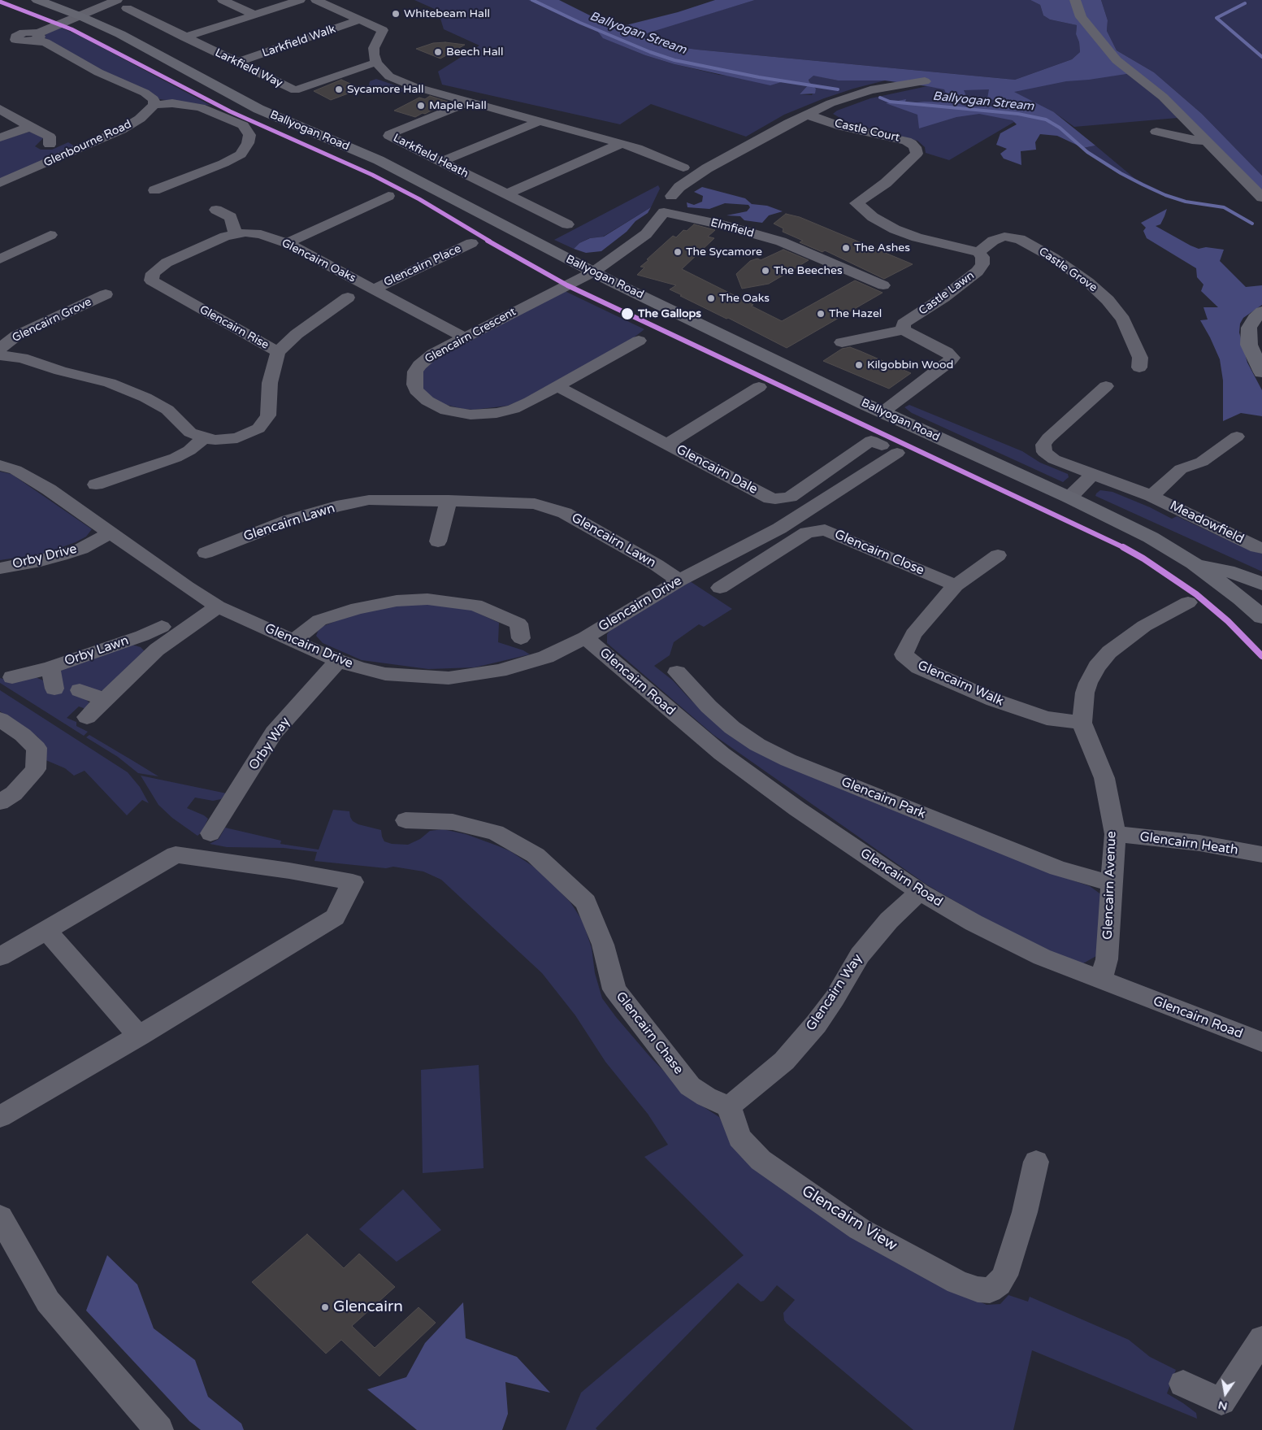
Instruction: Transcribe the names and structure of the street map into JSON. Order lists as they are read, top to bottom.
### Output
{
  "streets": {
    "street": [
      "Larkfield Walk",
      "Larkfield Way",
      "Ballyogan Road",
      "Castle Court",
      "Glenbourne Road",
      "Larkfield Heath",
      "Elmfield",
      "Glencairn Oaks",
      "Glencairn Place",
      "Castle Grove",
      "Castle Lawn",
      "Glencairn Grove",
      "Glencairn Rise",
      "Glencairn Crescent",
      "Glencairn Dale",
      "Glencairn Lawn",
      "Meadowfield",
      "Glencairn Close",
      "Orby Drive",
      "Glencairn Drive",
      "Orby Lawn",
      "Glencairn Road",
      "Glencairn Walk",
      "Orby Way",
      "Glencairn Park",
      "Glencairn Heath",
      "Glencairn Avenue",
      "Glencairn Way",
      "Glencairn Chase",
      "Glencairn View"
    ]
  },
  "crossings": [
    ["Larkfield Walk", "Larkfield Way"],
    ["Ballyogan Road", "Glencairn Crescent"],
    ["Castle Court", "Castle Grove"],
    ["Castle Court", "Castle Lawn"],
    ["Glencairn Oaks", "Glencairn Place"],
    ["Glencairn Oaks", "Glencairn Rise"],
    ["Glencairn Oaks", "Glencairn Crescent"],
    ["Castle Grove", "Castle Lawn"],
    ["Glencairn Crescent", "Glencairn Dale"],
    ["Glencairn Dale", "Glencairn Drive"],
    ["Glencairn Lawn", "Glencairn Drive"],
    ["Glencairn Close", "Glencairn Walk"],
    ["Orby Drive", "Glencairn Drive"],
    ["Glencairn Drive", "Orby Lawn"],
    ["Glencairn Drive", "Glencairn Road"],
    ["Glencairn Drive", "Orby Way"],
    ["Glencairn Road", "Glencairn Avenue"],
    ["Glencairn Road", "Glencairn Way"],
    ["Glencairn Walk", "Glencairn Avenue"],
    ["Glencairn Park", "Glencairn Avenue"],
    ["Glencairn Heath", "Glencairn Avenue"],
    ["Glencairn Way", "Glencairn Chase"],
    ["Glencairn Way", "Glencairn View"],
    ["Glencairn Chase", "Glencairn View"]
  ],
  "water": ["Ballyogan Stream"],
  "places": [
    "Whitebeam Hall",
    "Beech Hall",
    "Sycamore Hall",
    "Maple Hall",
    "The Ashes",
    "The Sycamore",
    "The Beeches",
    "The Oaks",
    "The Gallops",
    "The Hazel",
    "Kilgobbin Wood",
    "Glencairn"
  ],
  "north": "bottom"
}
